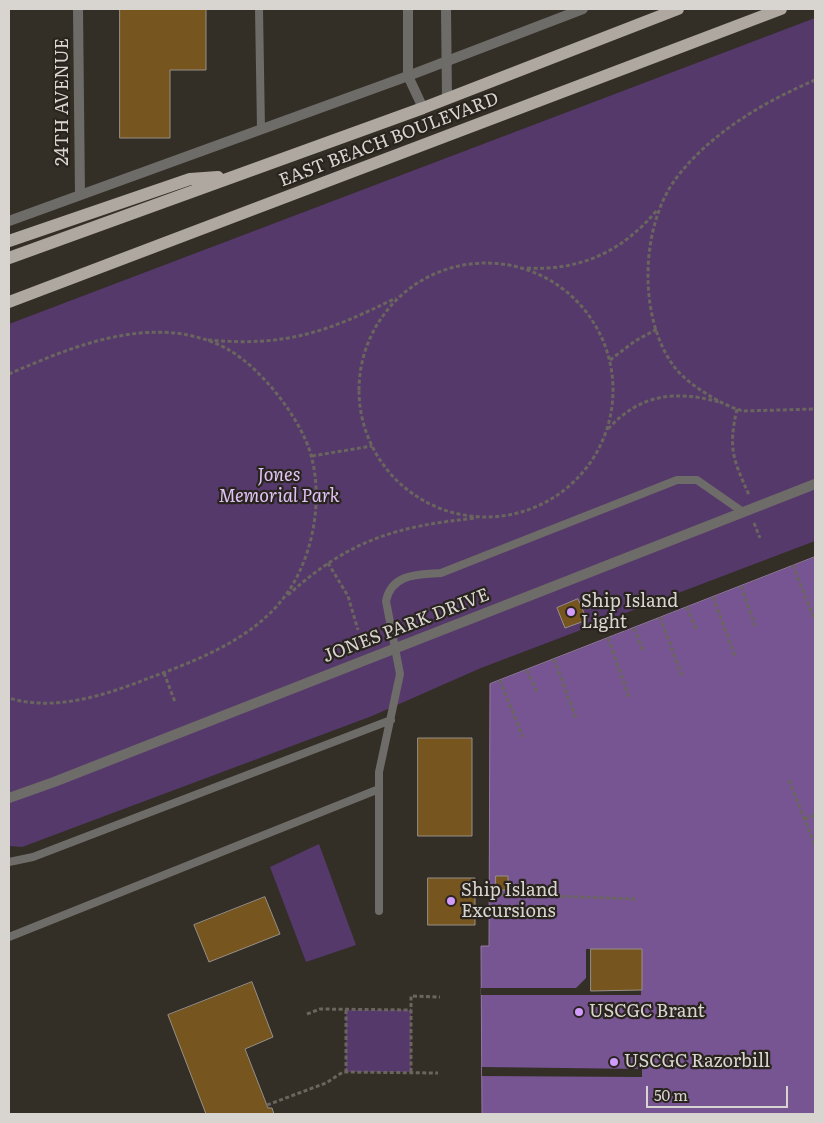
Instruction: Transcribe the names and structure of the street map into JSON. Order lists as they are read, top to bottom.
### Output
{
  "streets": {
    "main road": ["EAST BEACH BOULEVARD"],
    "street": ["24TH AVENUE", "JONES PARK DRIVE"]
  },
  "parks": ["Jones Memorial Park"],
  "places": [
    "Ship Island Light",
    "Ship Island Excursions",
    "USCGC Brant",
    "USCGC Razorbill"
  ],
  "scale_bar": "50 m"
}
